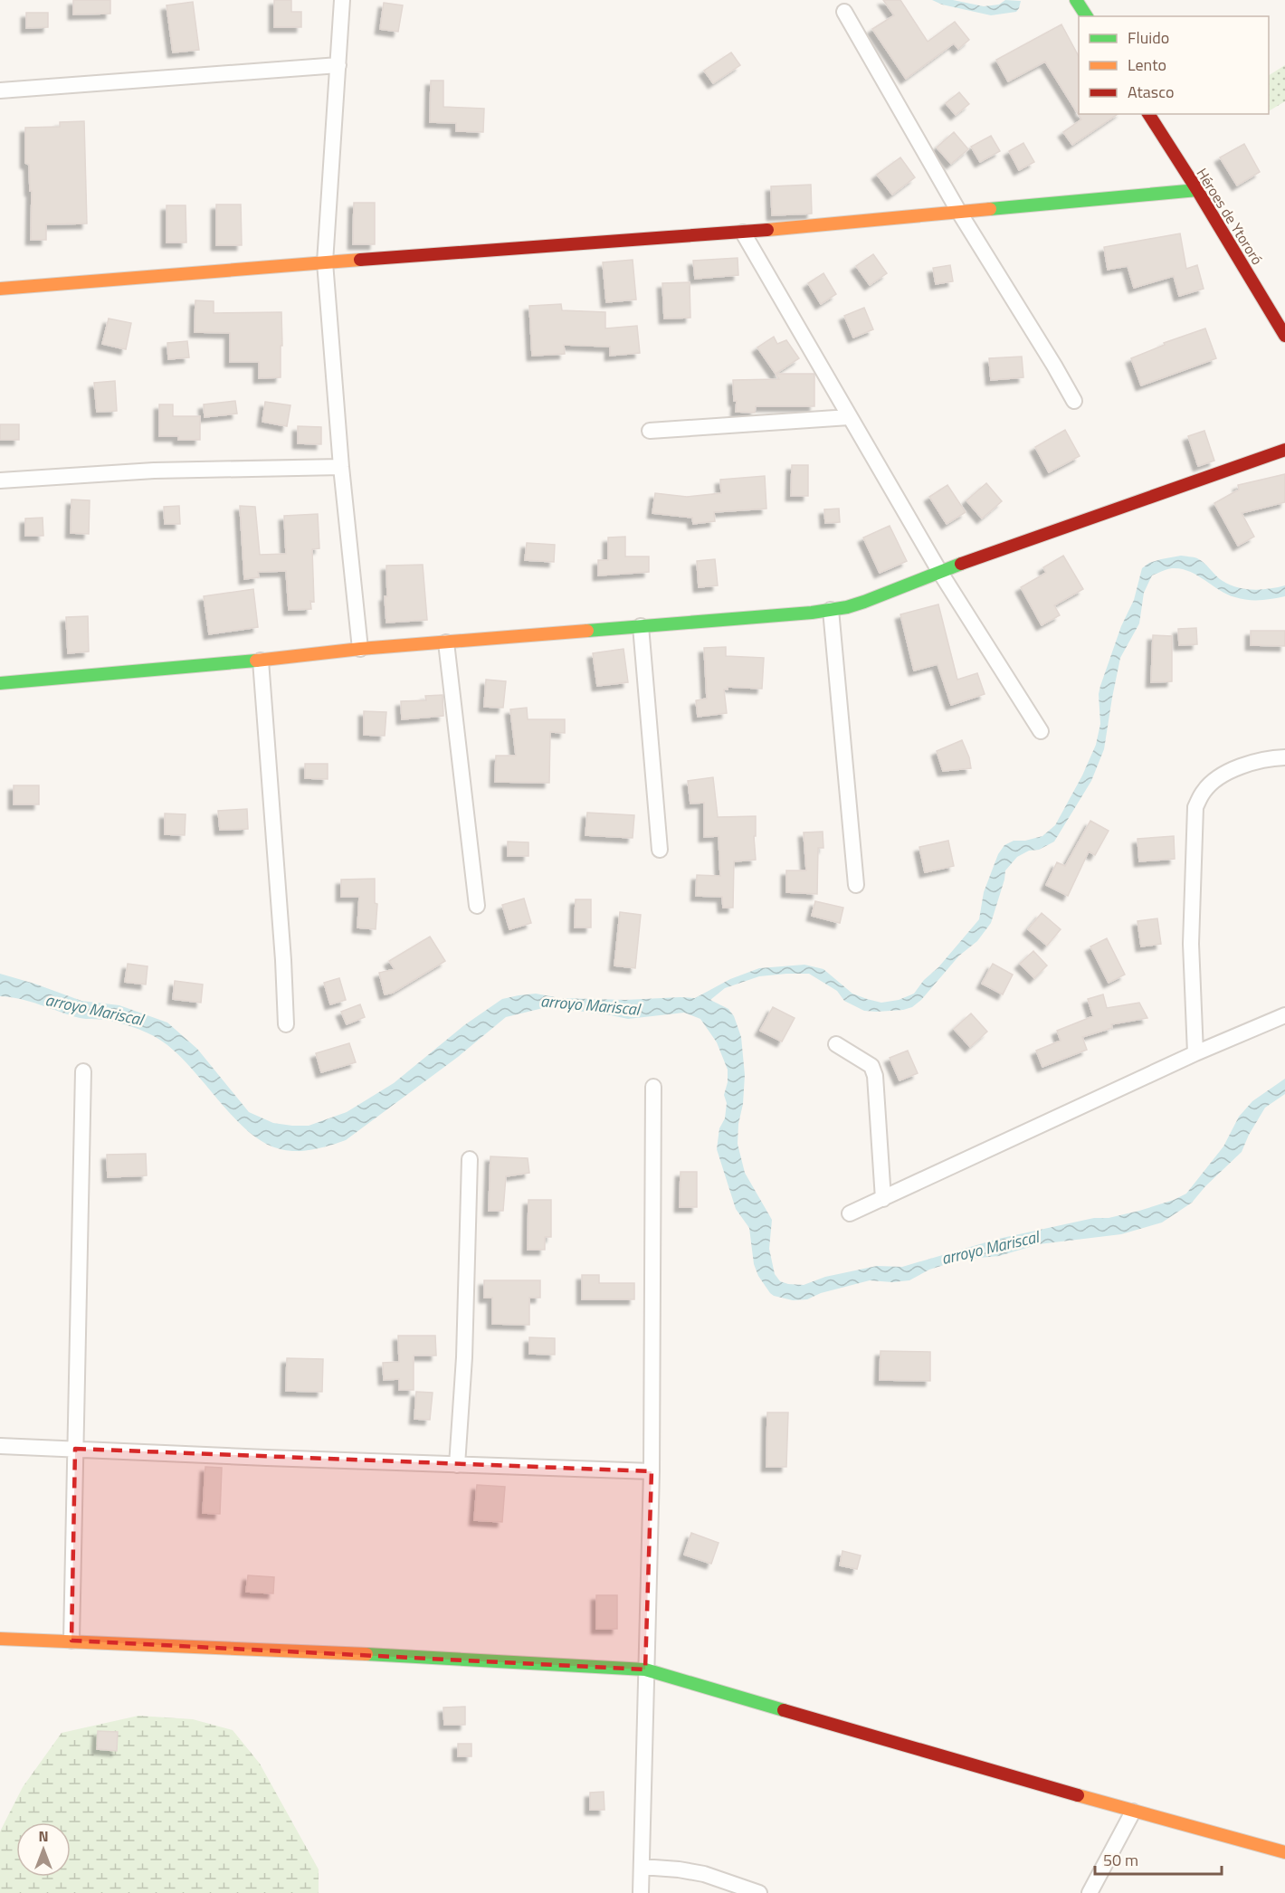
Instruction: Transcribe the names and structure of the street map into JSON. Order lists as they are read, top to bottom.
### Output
{
  "streets": {
    "street": ["Héroes de Ytororó"]
  },
  "water": ["arroyo Mariscal"],
  "legend": ["Fluido", "Lento", "Atasco"],
  "scale_bar": "50 m",
  "north": "top"
}
